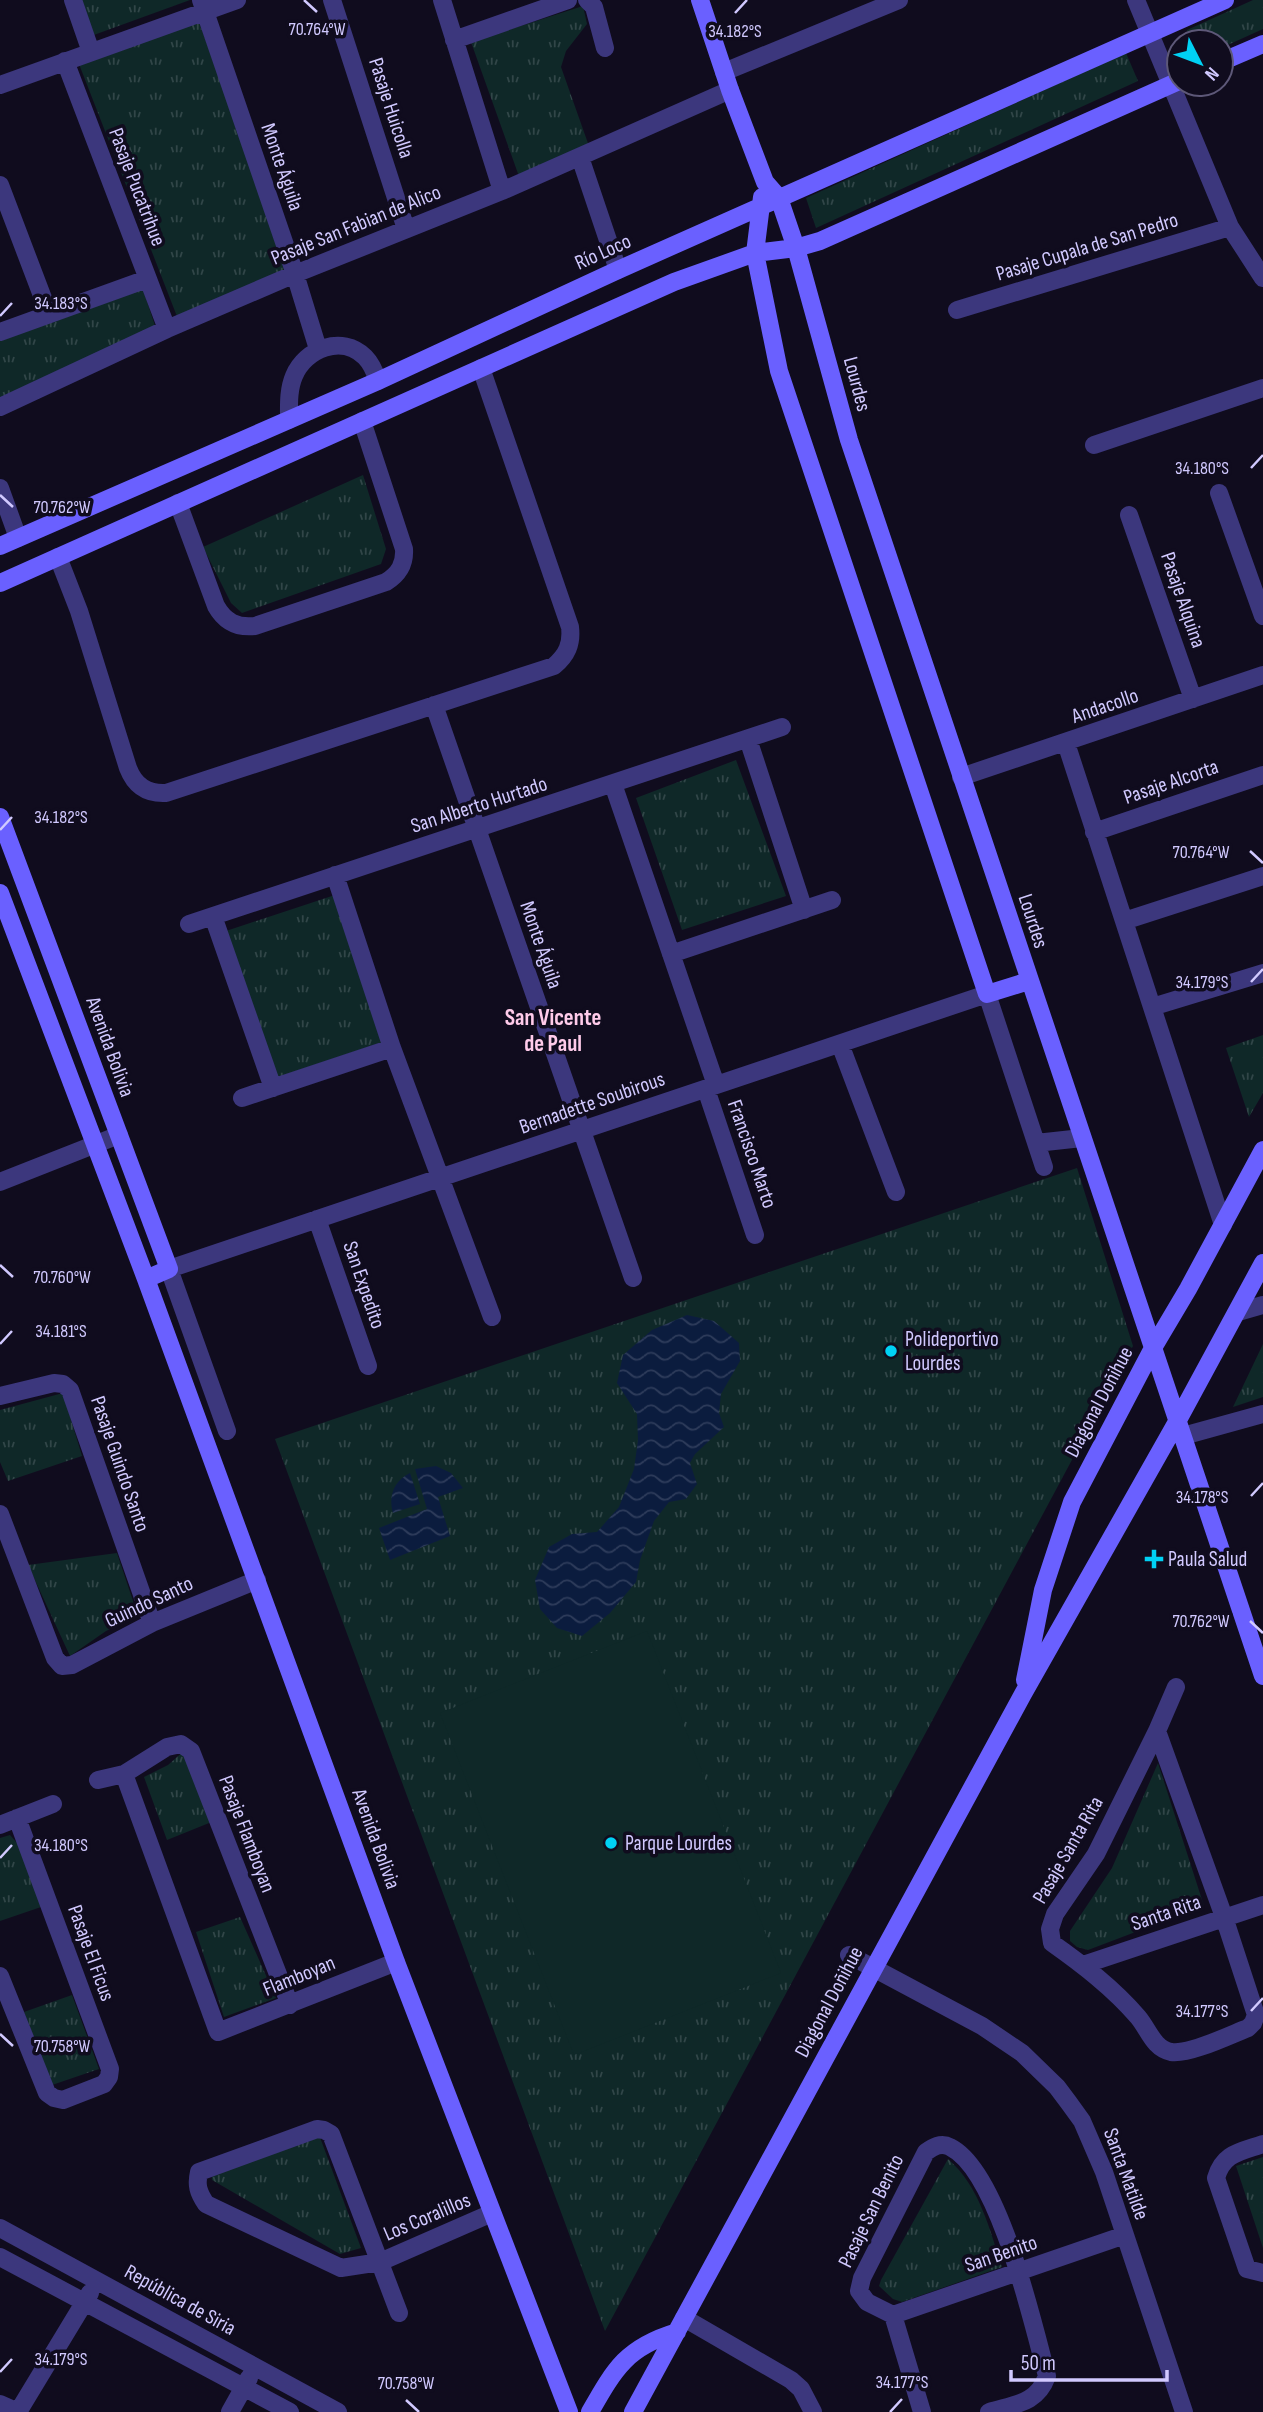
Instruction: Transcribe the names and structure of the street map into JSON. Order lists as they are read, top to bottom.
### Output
{
  "streets": {
    "street": [
      "Pasaje Huicolla",
      "Monte Águila",
      "Pasaje Pucatrihue",
      "Pasaje San Fabian de Alico",
      "Pasaje Cupala de San Pedro",
      "Río Loco",
      "Lourdes",
      "Pasaje Alquina",
      "Andacollo",
      "Pasaje Alcorta",
      "San Alberto Hurtado",
      "Avenida Bolivia",
      "Bernadette Soubirous",
      "Francisco Marto",
      "San Expedito",
      "Diagonal Doñihue",
      "Pasaje Guindo Santo",
      "Guindo Santo",
      "Pasaje Flamboyan",
      "Pasaje Santa Rita",
      "Santa Rita",
      "Pasaje El Ficus",
      "Flamboyan",
      "Santa Matilde",
      "Pasaje San Benito",
      "Los Coralillos",
      "San Benito",
      "República de Siria"
    ]
  },
  "crossings": [
    ["Pasaje Huicolla", "Pasaje San Fabian de Alico"],
    ["Monte Águila", "Pasaje San Fabian de Alico"],
    ["Monte Águila", "San Alberto Hurtado"],
    ["Monte Águila", "Bernadette Soubirous"],
    ["Pasaje Pucatrihue", "Pasaje San Fabian de Alico"],
    ["Pasaje San Fabian de Alico", "Lourdes"],
    ["Río Loco", "Lourdes"],
    ["Lourdes", "Andacollo"],
    ["Lourdes", "Bernadette Soubirous"],
    ["Lourdes", "Diagonal Doñihue"],
    ["Pasaje Alquina", "Andacollo"],
    ["San Alberto Hurtado", "Francisco Marto"],
    ["Avenida Bolivia", "Bernadette Soubirous"],
    ["Avenida Bolivia", "Guindo Santo"],
    ["Avenida Bolivia", "Flamboyan"],
    ["Avenida Bolivia", "Los Coralillos"],
    ["Bernadette Soubirous", "Francisco Marto"],
    ["Bernadette Soubirous", "San Expedito"],
    ["Diagonal Doñihue", "Santa Matilde"],
    ["Pasaje Guindo Santo", "Guindo Santo"],
    ["Pasaje Flamboyan", "Flamboyan"],
    ["Pasaje Santa Rita", "Santa Rita"],
    ["Santa Matilde", "San Benito"],
    ["Pasaje San Benito", "San Benito"]
  ],
  "districts": ["San Vicente de Paul"],
  "places": {
    "other": ["Polideportivo Lourdes", "Parque Lourdes"],
    "health": ["Paula Salud"]
  },
  "scale_bar": "50 m",
  "north": "bottom right",
  "coordinates": [
    "70.764°W",
    "34.182°S",
    "34.183°S",
    "34.180°S",
    "70.762°W",
    "34.179°S",
    "70.760°W",
    "34.181°S",
    "34.178°S",
    "34.177°S",
    "70.758°W"
  ]
}
